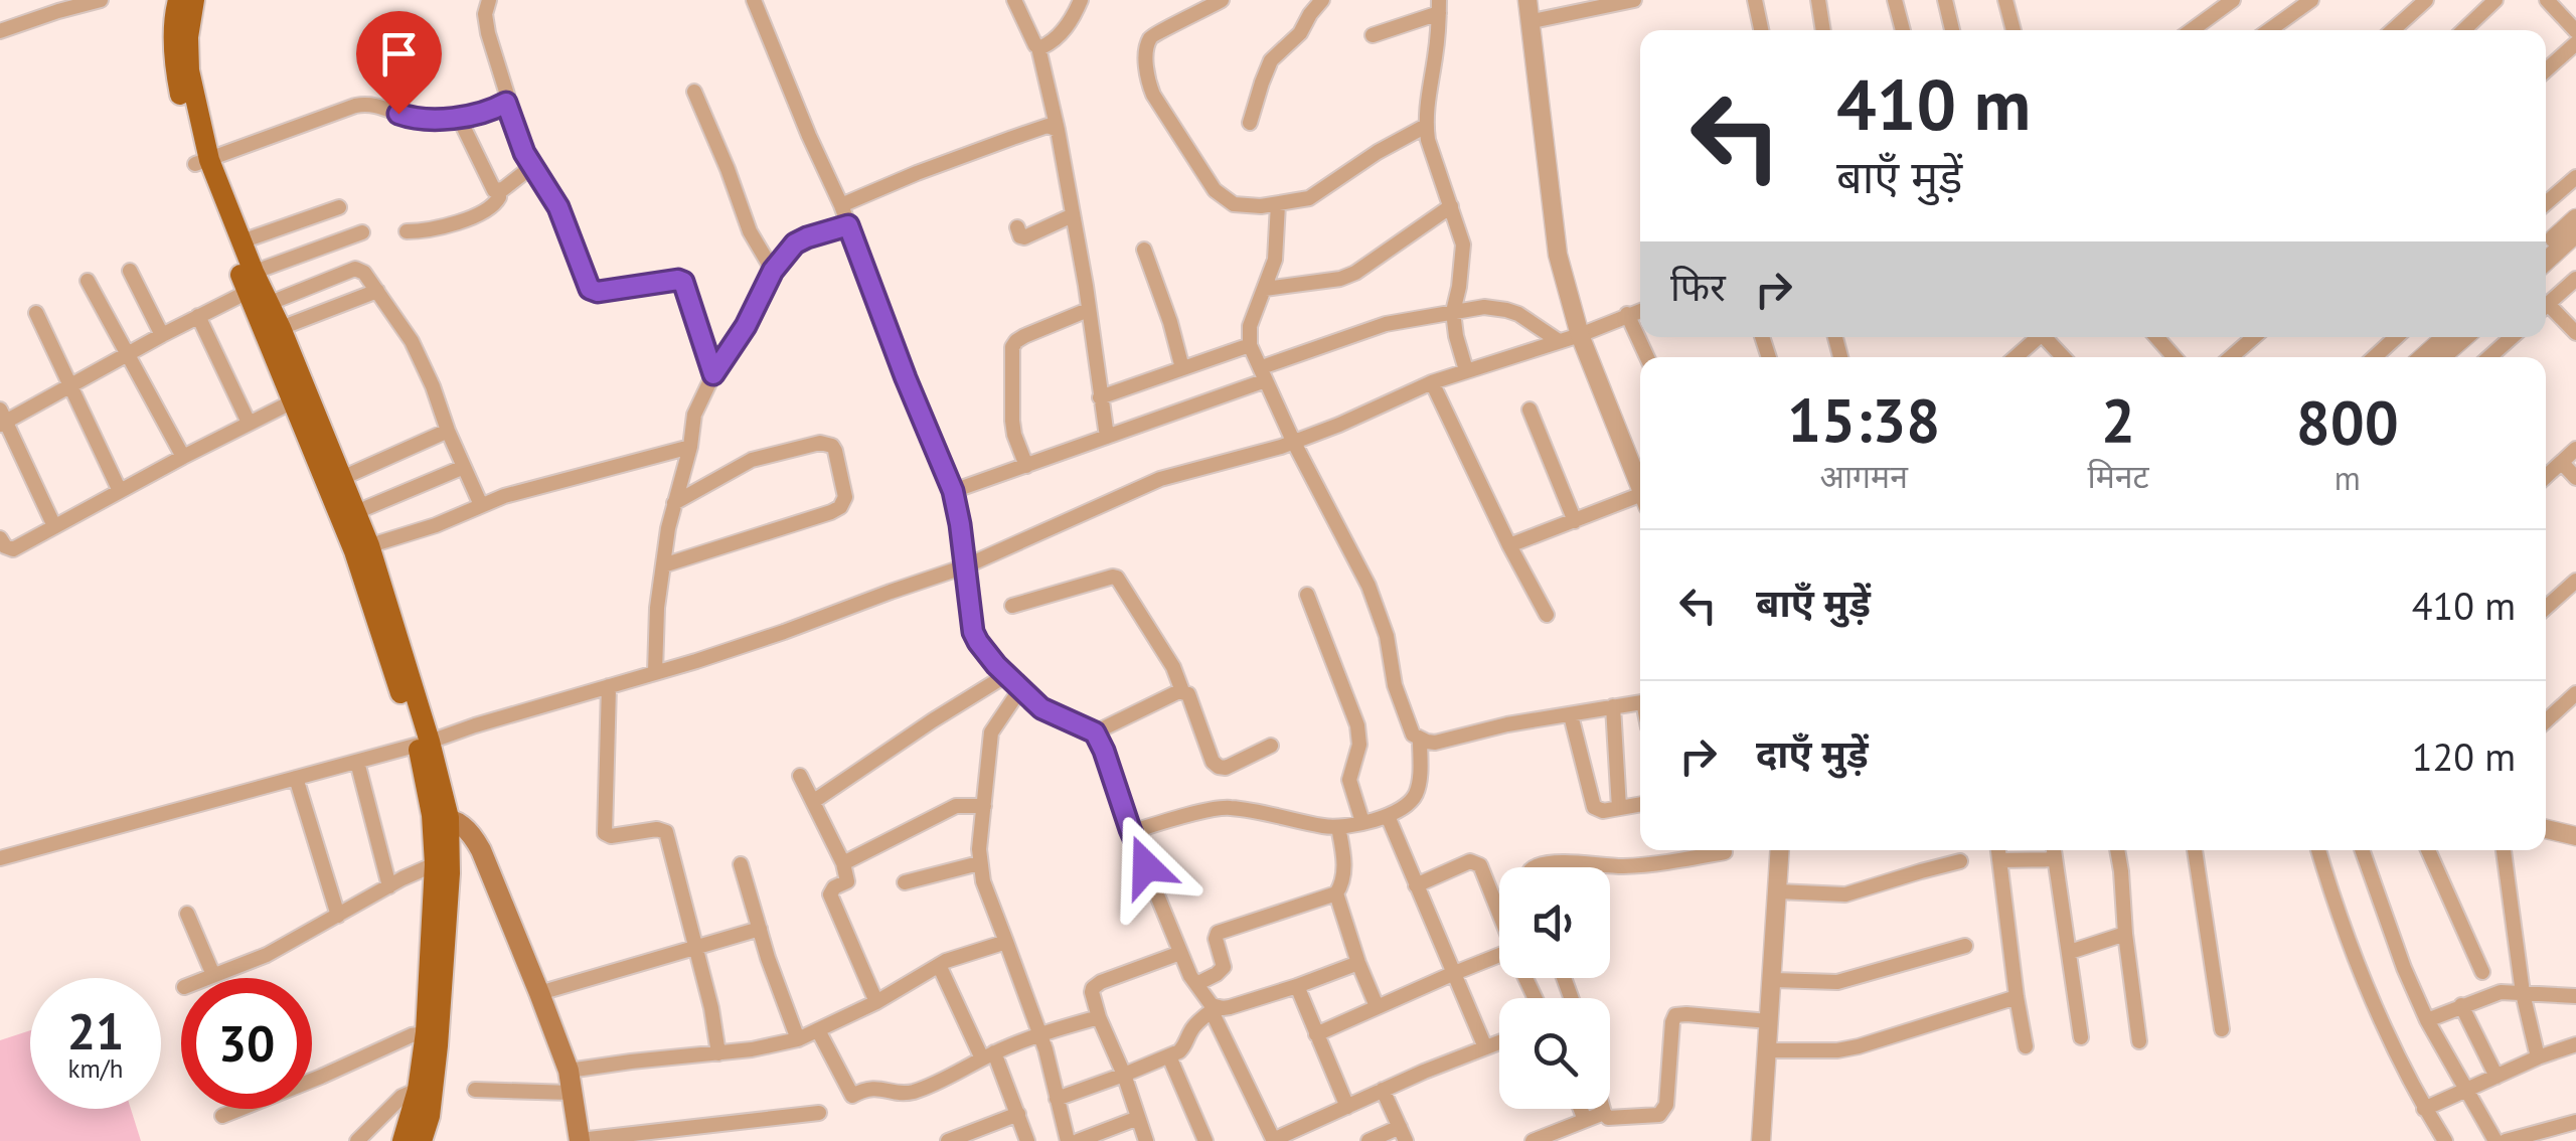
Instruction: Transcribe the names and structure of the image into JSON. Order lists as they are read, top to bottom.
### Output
{
  "page": {
    "turn": ["410 m", "बाएँ मुड़ें"],
    "then": "फिर",
    "eta": [
      "15:38",
      "आगमन",
      "2",
      "मिनट",
      "800",
      "m"
    ],
    "list": [
      {
        "name": "बाएँ मुड़ें",
        "value": "410 m"
      },
      {
        "name": "दाएँ मुड़ें",
        "value": "120 m"
      }
    ],
    "speed": "21 km/h",
    "limit": "30"
  }
}
